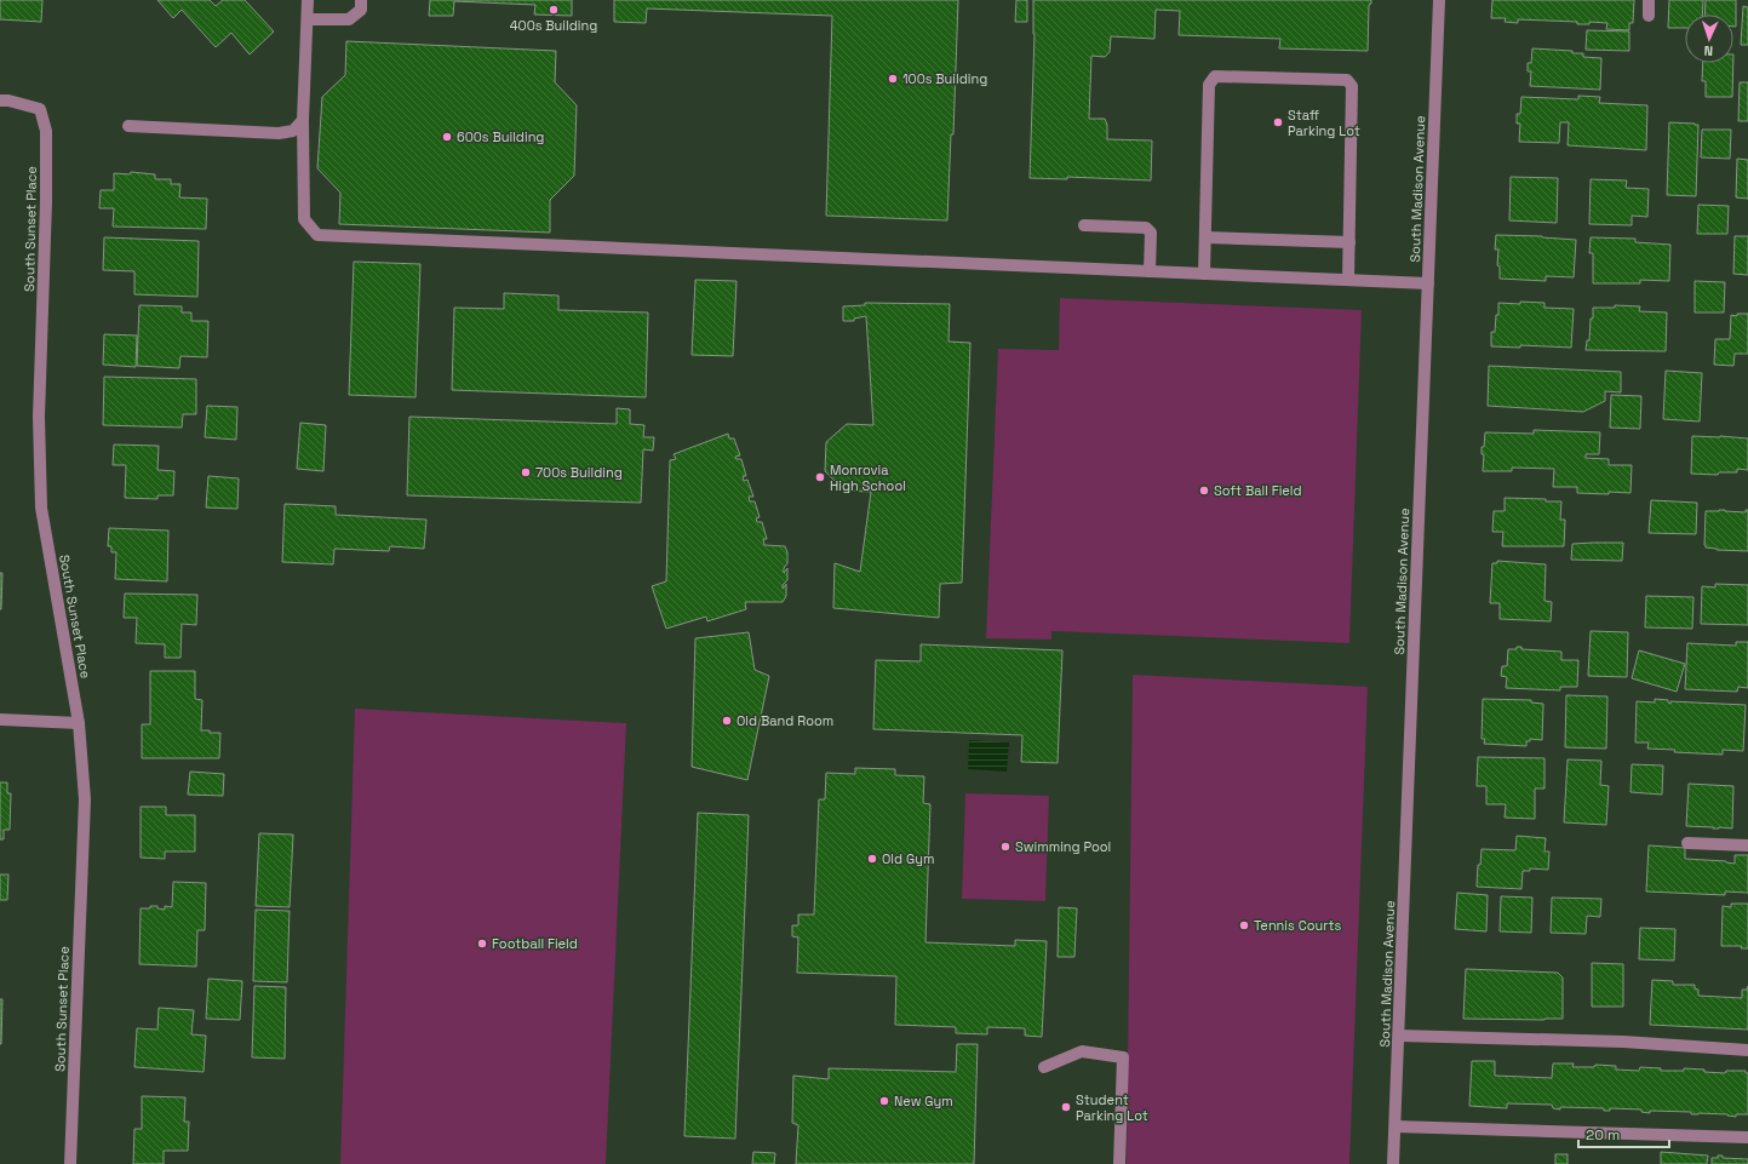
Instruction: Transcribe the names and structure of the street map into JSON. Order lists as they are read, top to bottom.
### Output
{
  "streets": {
    "street": ["South Madison Avenue", "South Sunset Place"]
  },
  "places": [
    "400s Building",
    "100s Building",
    "Staff Parking Lot",
    "600s Building",
    "700s Building",
    "Monrovia High School",
    "Soft Ball Field",
    "Old Band Room",
    "Swimming Pool",
    "Old Gym",
    "Tennis Courts",
    "Football Field",
    "New Gym",
    "Student Parking Lot"
  ],
  "scale_bar": "20 m",
  "north": "bottom"
}
